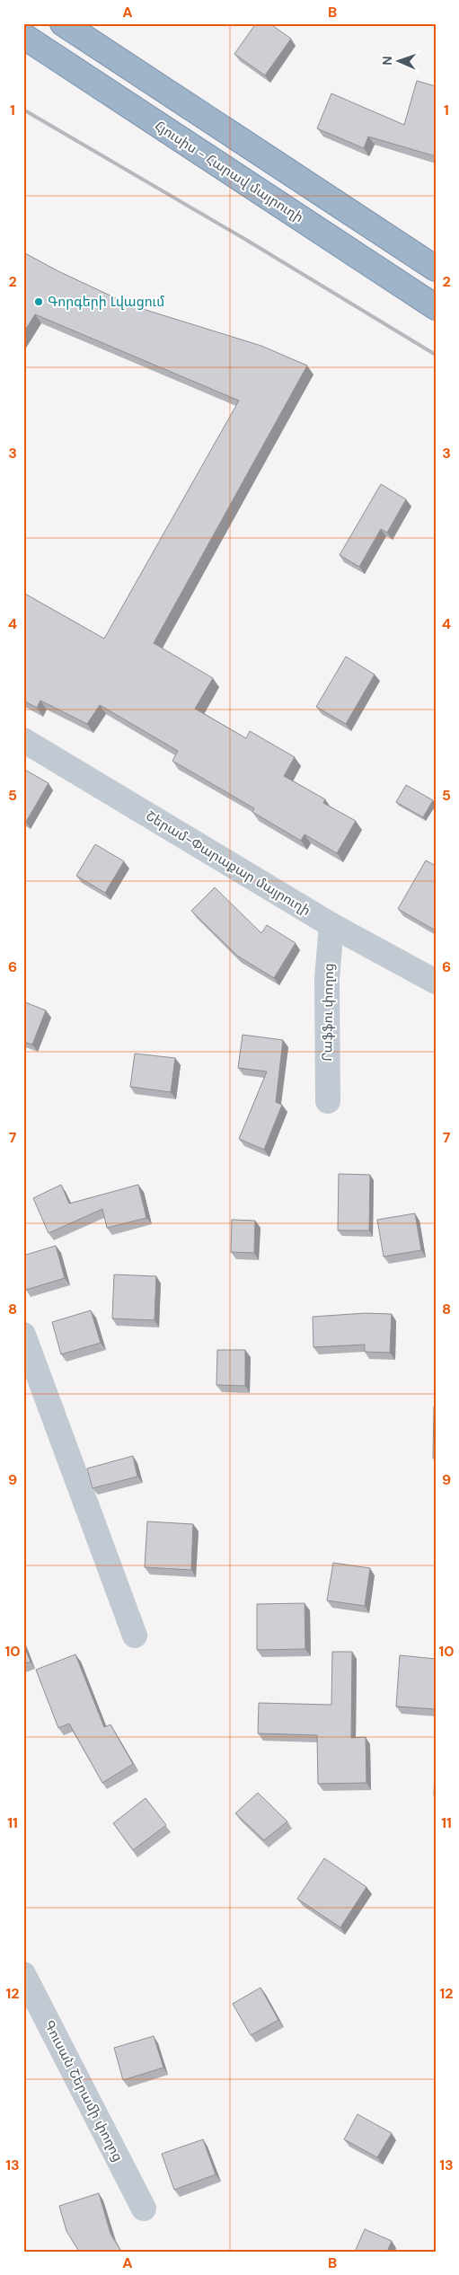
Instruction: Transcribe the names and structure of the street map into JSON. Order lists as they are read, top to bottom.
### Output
{
  "streets": {
    "highway": ["Հյուսիս - Հարավ մայրուղի"],
    "street": ["Շերամ-Փարաքար մայրուղի", "Րաֆֆու փողոց", "Գուսան Շերամի փողոց"]
  },
  "crossings": [
    ["Շերամ-Փարաքար մայրուղի", "Րաֆֆու փողոց"]
  ],
  "places": ["Գորգերի Լվացում"],
  "north": "left",
  "grid": {
    "columns": ["A", "B"],
    "rows": [
      "1",
      "2",
      "3",
      "4",
      "5",
      "6",
      "7",
      "8",
      "9",
      "10",
      "11",
      "12",
      "13"
    ]
  }
}
